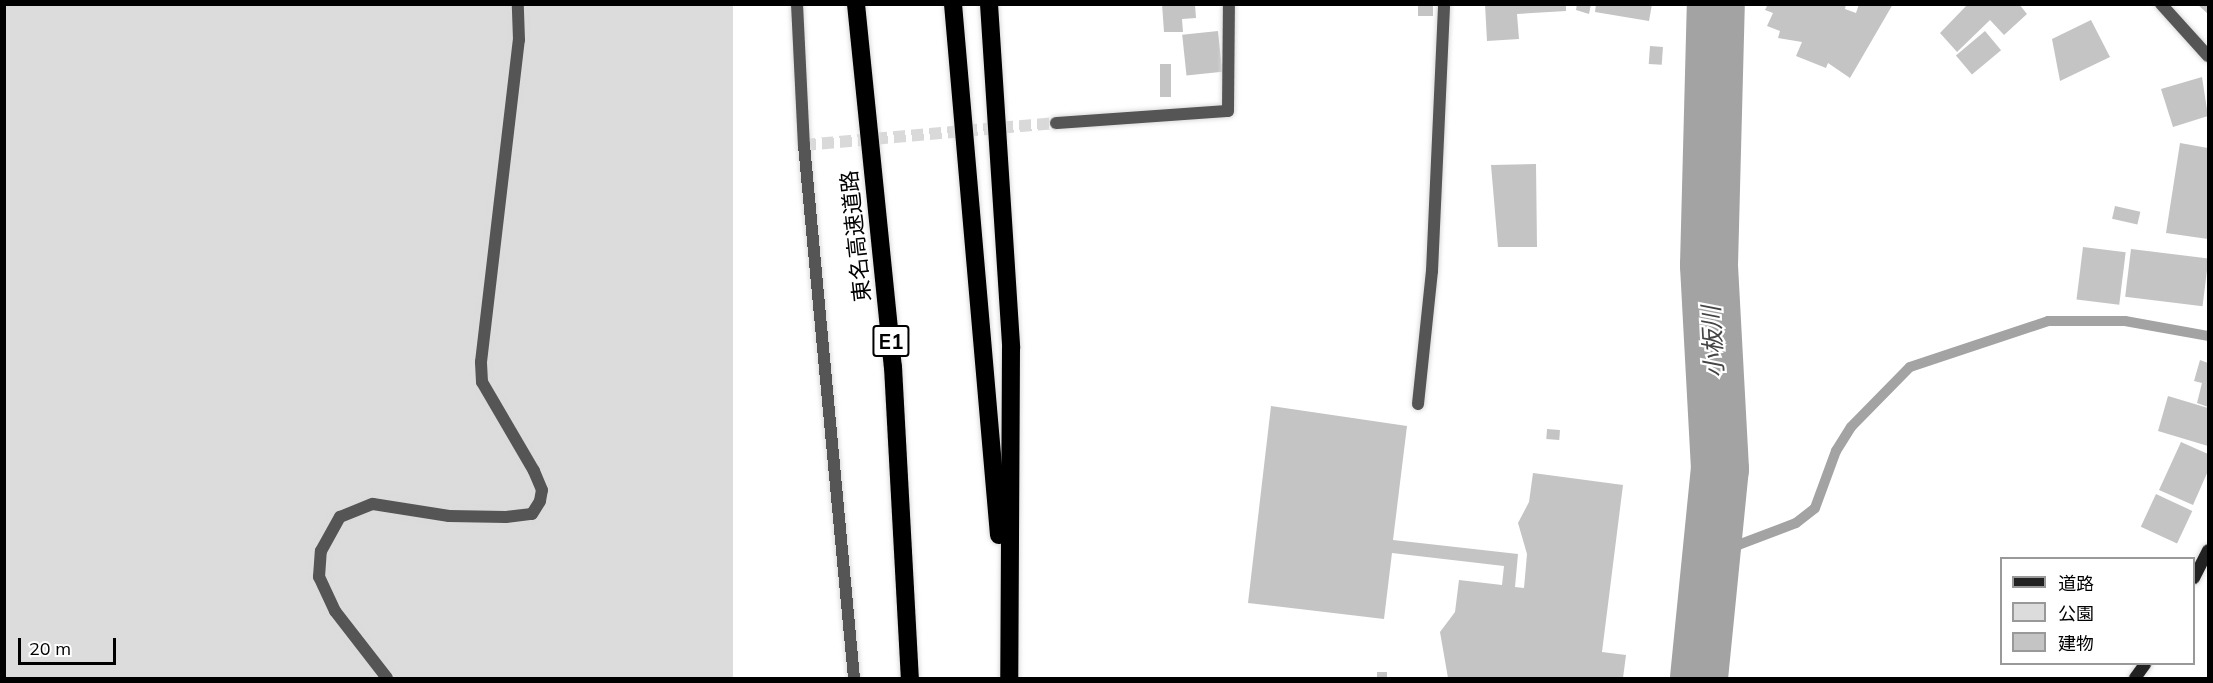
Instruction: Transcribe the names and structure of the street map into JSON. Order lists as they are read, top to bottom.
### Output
{
  "streets": {
    "highway": ["東名高速道路", "E1"]
  },
  "water": ["小板川"],
  "legend": ["道路", "公園", "建物"],
  "scale_bar": "20 m"
}
